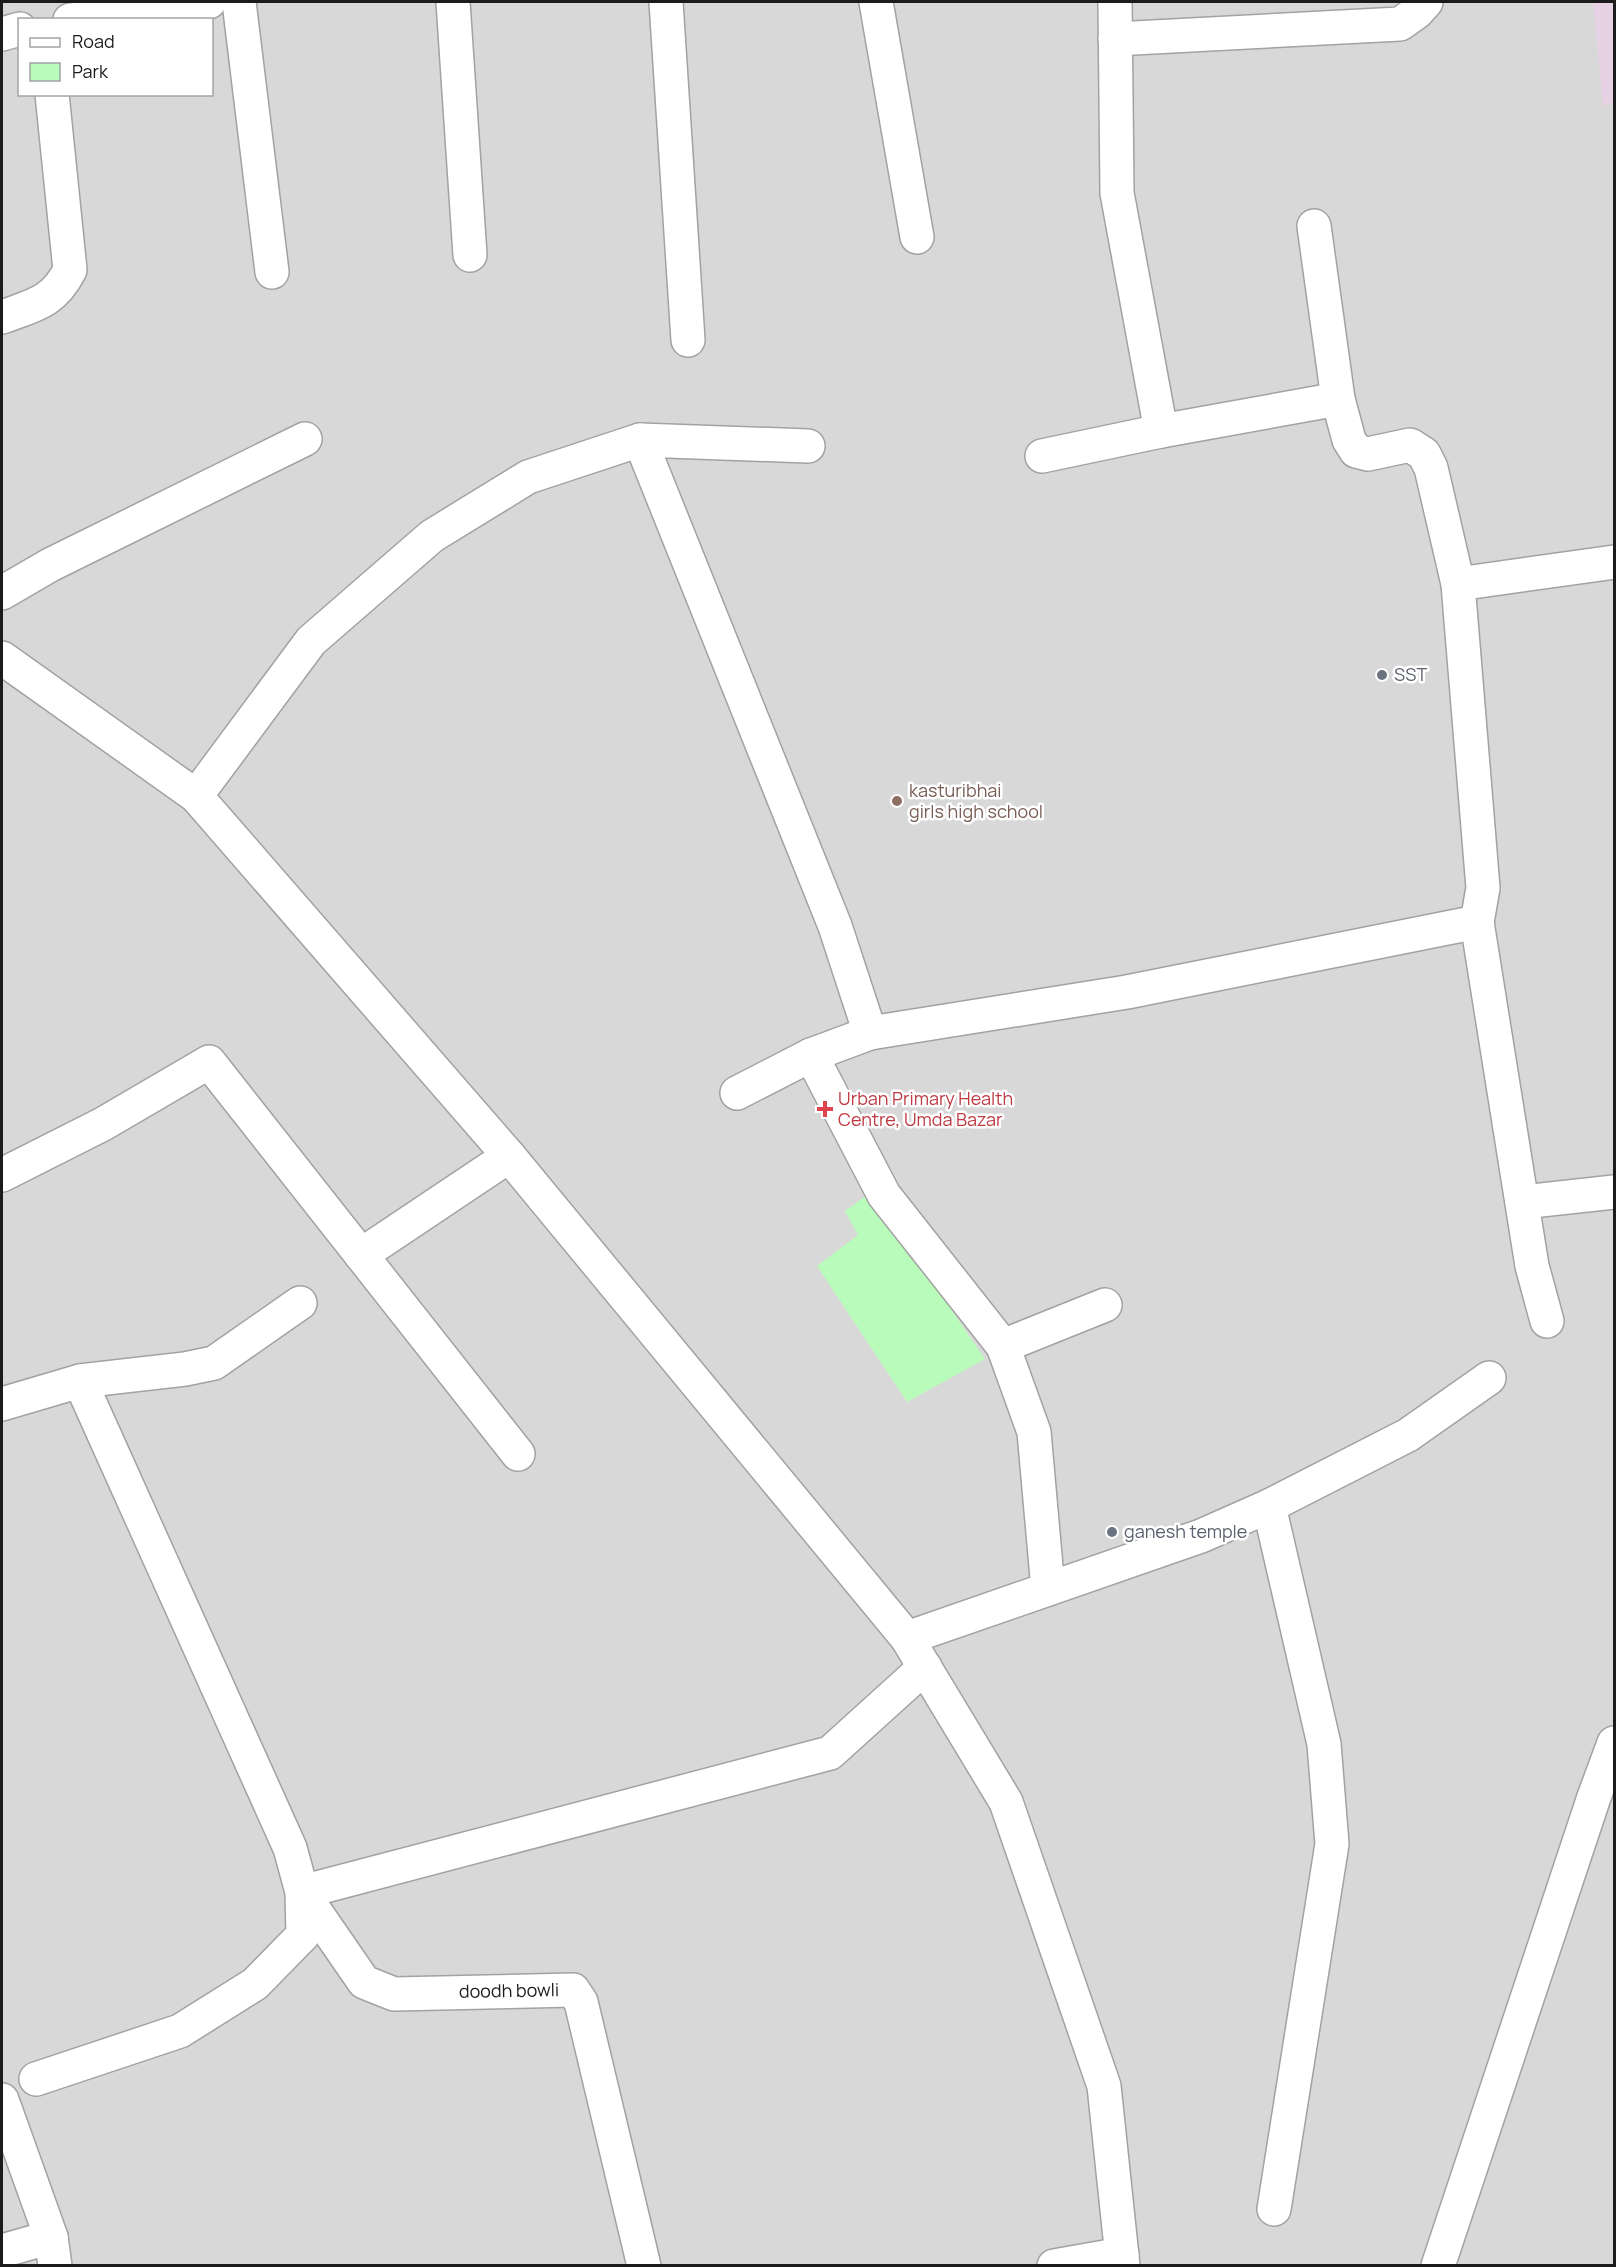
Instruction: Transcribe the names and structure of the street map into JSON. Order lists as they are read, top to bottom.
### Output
{
  "streets": {
    "street": ["doodh bowli"]
  },
  "places": {
    "other": ["SST", "kasturibhai girls high school", "ganesh temple"],
    "health": ["Urban Primary Health Centre, Umda Bazar"]
  },
  "legend": ["Road", "Park"]
}
